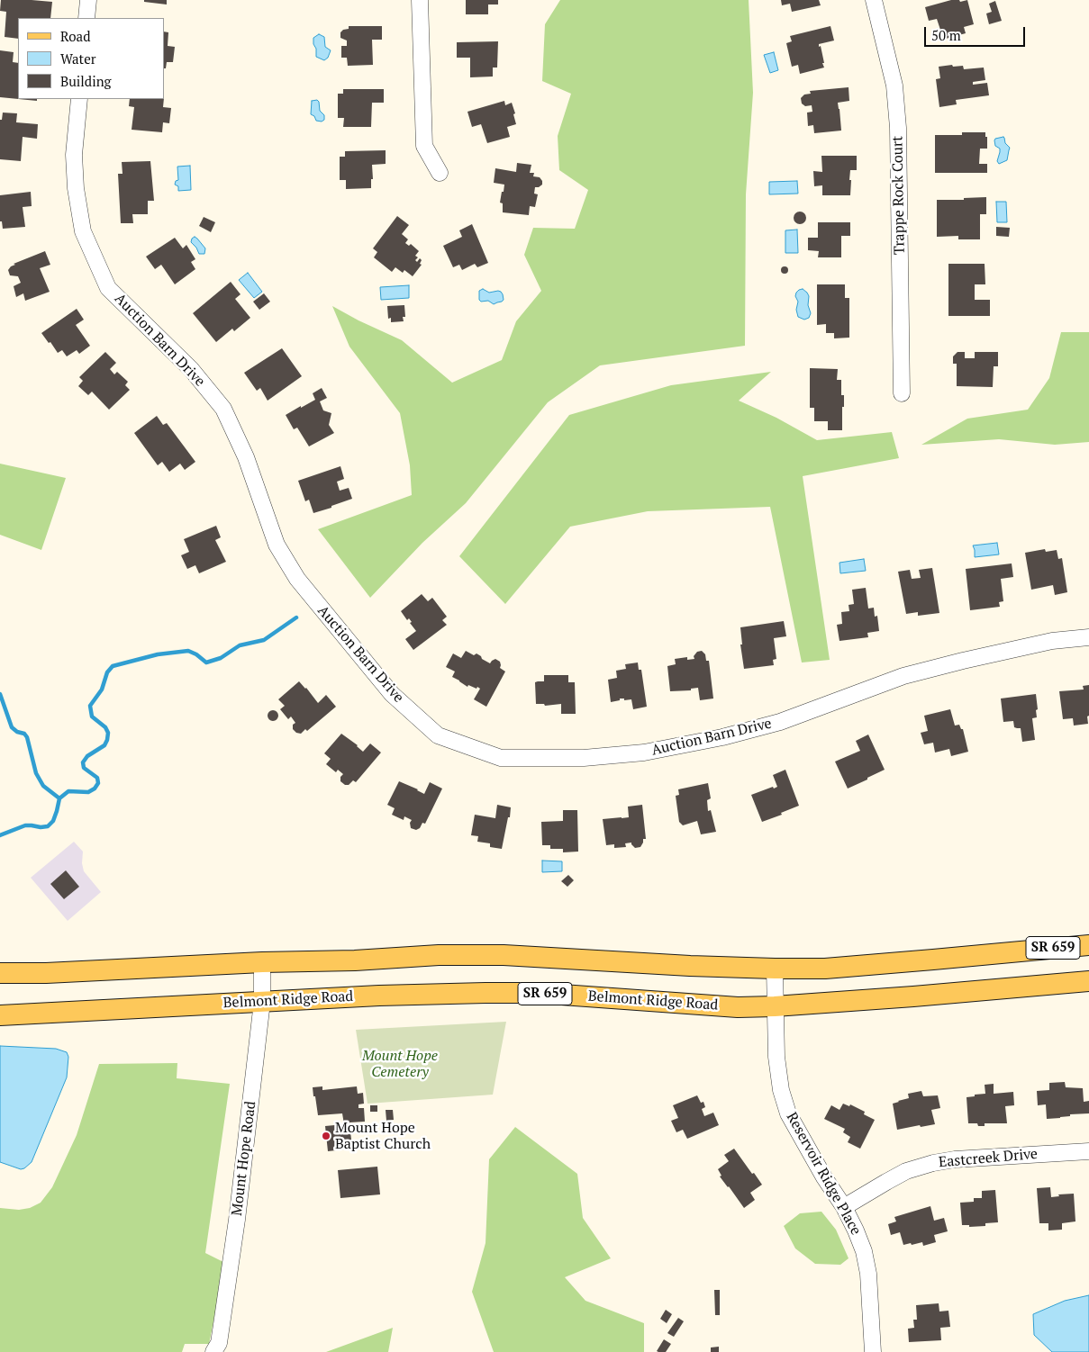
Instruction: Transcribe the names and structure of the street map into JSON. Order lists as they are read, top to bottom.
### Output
{
  "streets": {
    "main road": ["SR 659", "Belmont Ridge Road"],
    "street": [
      "Trappe Rock Court",
      "Auction Barn Drive",
      "Mount Hope Road",
      "Eastcreek Drive",
      "Reservoir Ridge Place"
    ]
  },
  "crossings": [
    ["SR 659", "Mount Hope Road"],
    ["SR 659", "Reservoir Ridge Place"],
    ["Belmont Ridge Road", "Mount Hope Road"],
    ["Belmont Ridge Road", "Reservoir Ridge Place"],
    ["Eastcreek Drive", "Reservoir Ridge Place"]
  ],
  "parks": ["Mount Hope Cemetery"],
  "places": ["Mount Hope Baptist Church"],
  "legend": ["Road", "Water", "Building"],
  "scale_bar": "50 m"
}
